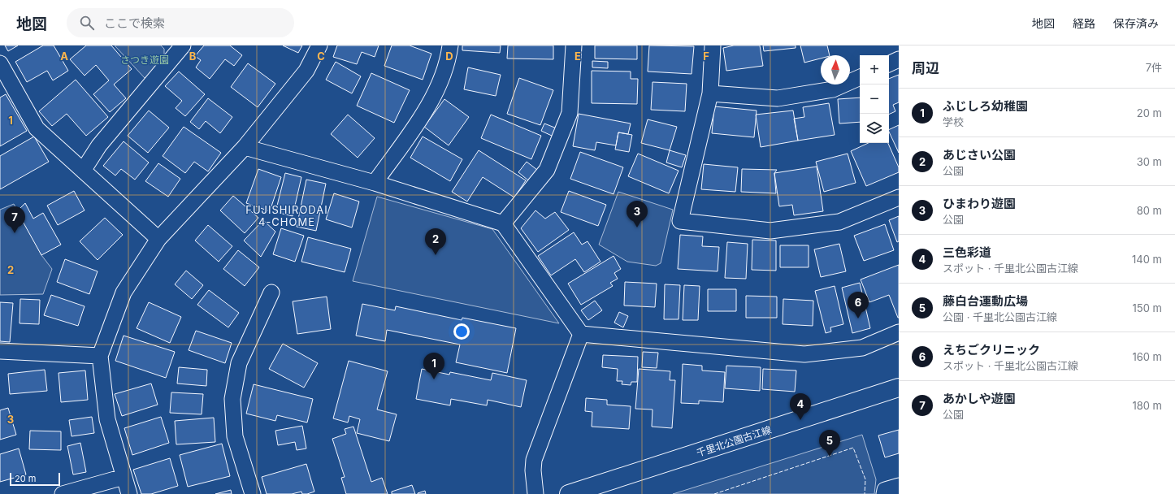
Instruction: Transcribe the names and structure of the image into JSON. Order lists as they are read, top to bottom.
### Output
{
  "streets": {
    "street": ["千里北公園古江線"]
  },
  "districts": ["FUJISHIRODAI 4-CHOME"],
  "parks": ["さつき遊園"],
  "scale_bar": "20 m",
  "north": "top",
  "page": {
    "header": "地図",
    "search": "ここで検索",
    "nav": ["地図", "経路", "保存済み"],
    "heading": ["周辺", "7件"],
    "map_buttons": ["+", "−"],
    "list": [
      {
        "mark": "1",
        "name": "ふじしろ幼稚園",
        "note": "学校",
        "value": "20 m"
      },
      {
        "mark": "2",
        "name": "あじさい公園",
        "note": "公園",
        "value": "30 m"
      },
      {
        "mark": "3",
        "name": "ひまわり遊園",
        "note": "公園",
        "value": "80 m"
      },
      {
        "mark": "4",
        "name": "三色彩道",
        "note": "スポット · 千里北公園古江線",
        "value": "140 m"
      },
      {
        "mark": "5",
        "name": "藤白台運動広場",
        "note": "公園 · 千里北公園古江線",
        "value": "150 m"
      },
      {
        "mark": "6",
        "name": "えちごクリニック",
        "note": "スポット · 千里北公園古江線",
        "value": "160 m"
      },
      {
        "mark": "7",
        "name": "あかしや遊園",
        "note": "公園",
        "value": "180 m"
      }
    ],
    "pins": [
      "3",
      "7",
      "2",
      "6",
      "1",
      "4",
      "5"
    ],
    "scale": "20 m"
  },
  "grid": {
    "columns": [
      "A",
      "B",
      "C",
      "D",
      "E",
      "F"
    ],
    "rows": ["1", "2", "3"]
  }
}
